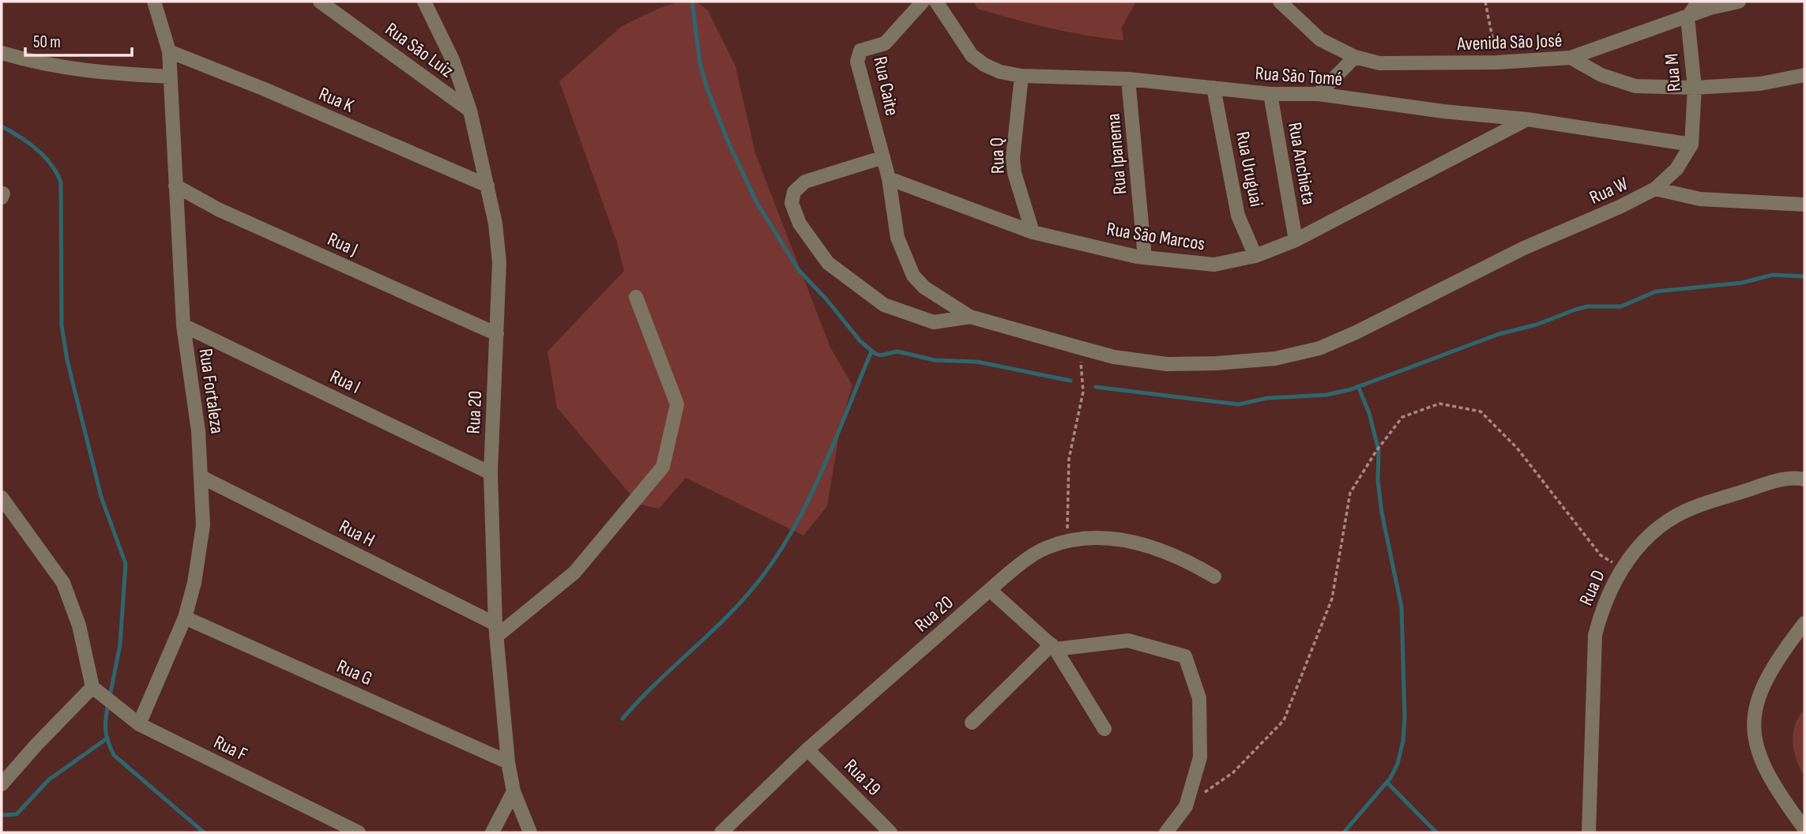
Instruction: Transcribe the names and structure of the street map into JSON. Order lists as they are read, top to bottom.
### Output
{
  "streets": {
    "street": [
      "Avenida São José",
      "Rua São Luiz",
      "Rua M",
      "Rua São Tomé",
      "Rua Caite",
      "Rua K",
      "Rua Ipanema",
      "Rua Q",
      "Rua Anchieta",
      "Rua Uruguai",
      "Rua W",
      "Rua São Marcos",
      "Rua J",
      "Rua I",
      "Rua Fortaleza",
      "Rua 20",
      "Rua H",
      "Rua D",
      "Rua G",
      "Rua F",
      "Rua 19"
    ]
  },
  "crossings": [
    ["Avenida São José", "Rua M"],
    ["Rua São Luiz", "Rua 20"],
    ["Rua M", "Rua São Tomé"],
    ["Rua M", "Rua W"],
    ["Rua São Tomé", "Rua Ipanema"],
    ["Rua São Tomé", "Rua Q"],
    ["Rua São Tomé", "Rua Anchieta"],
    ["Rua São Tomé", "Rua Uruguai"],
    ["Rua São Tomé", "Rua W"],
    ["Rua São Tomé", "Rua São Marcos"],
    ["Rua Caite", "Rua W"],
    ["Rua Caite", "Rua São Marcos"],
    ["Rua K", "Rua Fortaleza"],
    ["Rua K", "Rua 20"],
    ["Rua Ipanema", "Rua São Marcos"],
    ["Rua Q", "Rua São Marcos"],
    ["Rua Anchieta", "Rua São Marcos"],
    ["Rua Uruguai", "Rua São Marcos"],
    ["Rua J", "Rua Fortaleza"],
    ["Rua J", "Rua 20"],
    ["Rua I", "Rua Fortaleza"],
    ["Rua I", "Rua 20"],
    ["Rua Fortaleza", "Rua H"],
    ["Rua Fortaleza", "Rua G"],
    ["Rua Fortaleza", "Rua F"],
    ["Rua 20", "Rua H"],
    ["Rua 20", "Rua G"],
    ["Rua 20", "Rua 19"]
  ],
  "scale_bar": "50 m"
}
